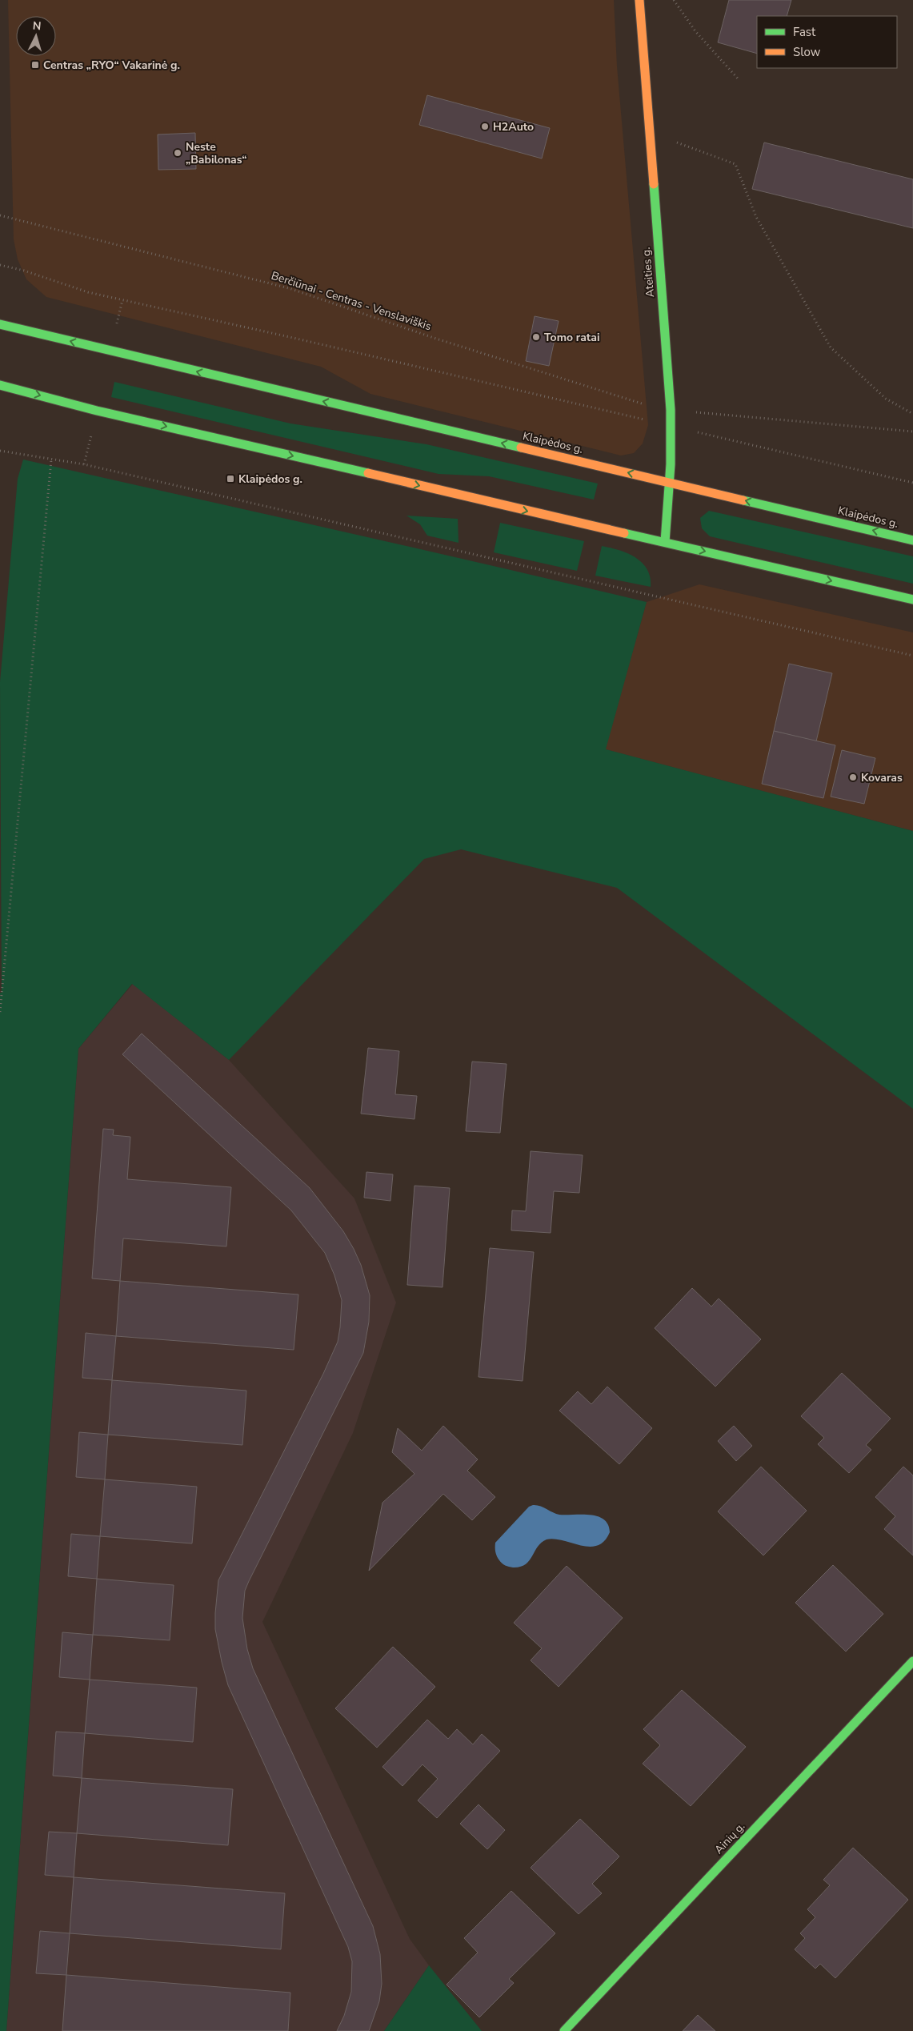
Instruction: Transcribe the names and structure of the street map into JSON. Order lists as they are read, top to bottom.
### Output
{
  "streets": {
    "main road": ["Ateities g.", "Klaipėdos g.", "Ainių g."],
    "path": ["Berčiūnai - Centras - Venslaviškis"]
  },
  "crossings": [
    ["Ateities g.", "Berčiūnai - Centras - Venslaviškis"],
    ["Ateities g.", "Klaipėdos g."]
  ],
  "places": {
    "transit": ["Centras „RYO“ Vakarinė g.", "Klaipėdos g."],
    "other": [
      "H2Auto",
      "Neste „Babilonas“",
      "Tomo ratai",
      "Kovaras"
    ]
  },
  "legend": ["Fast", "Slow"],
  "north": "top"
}
